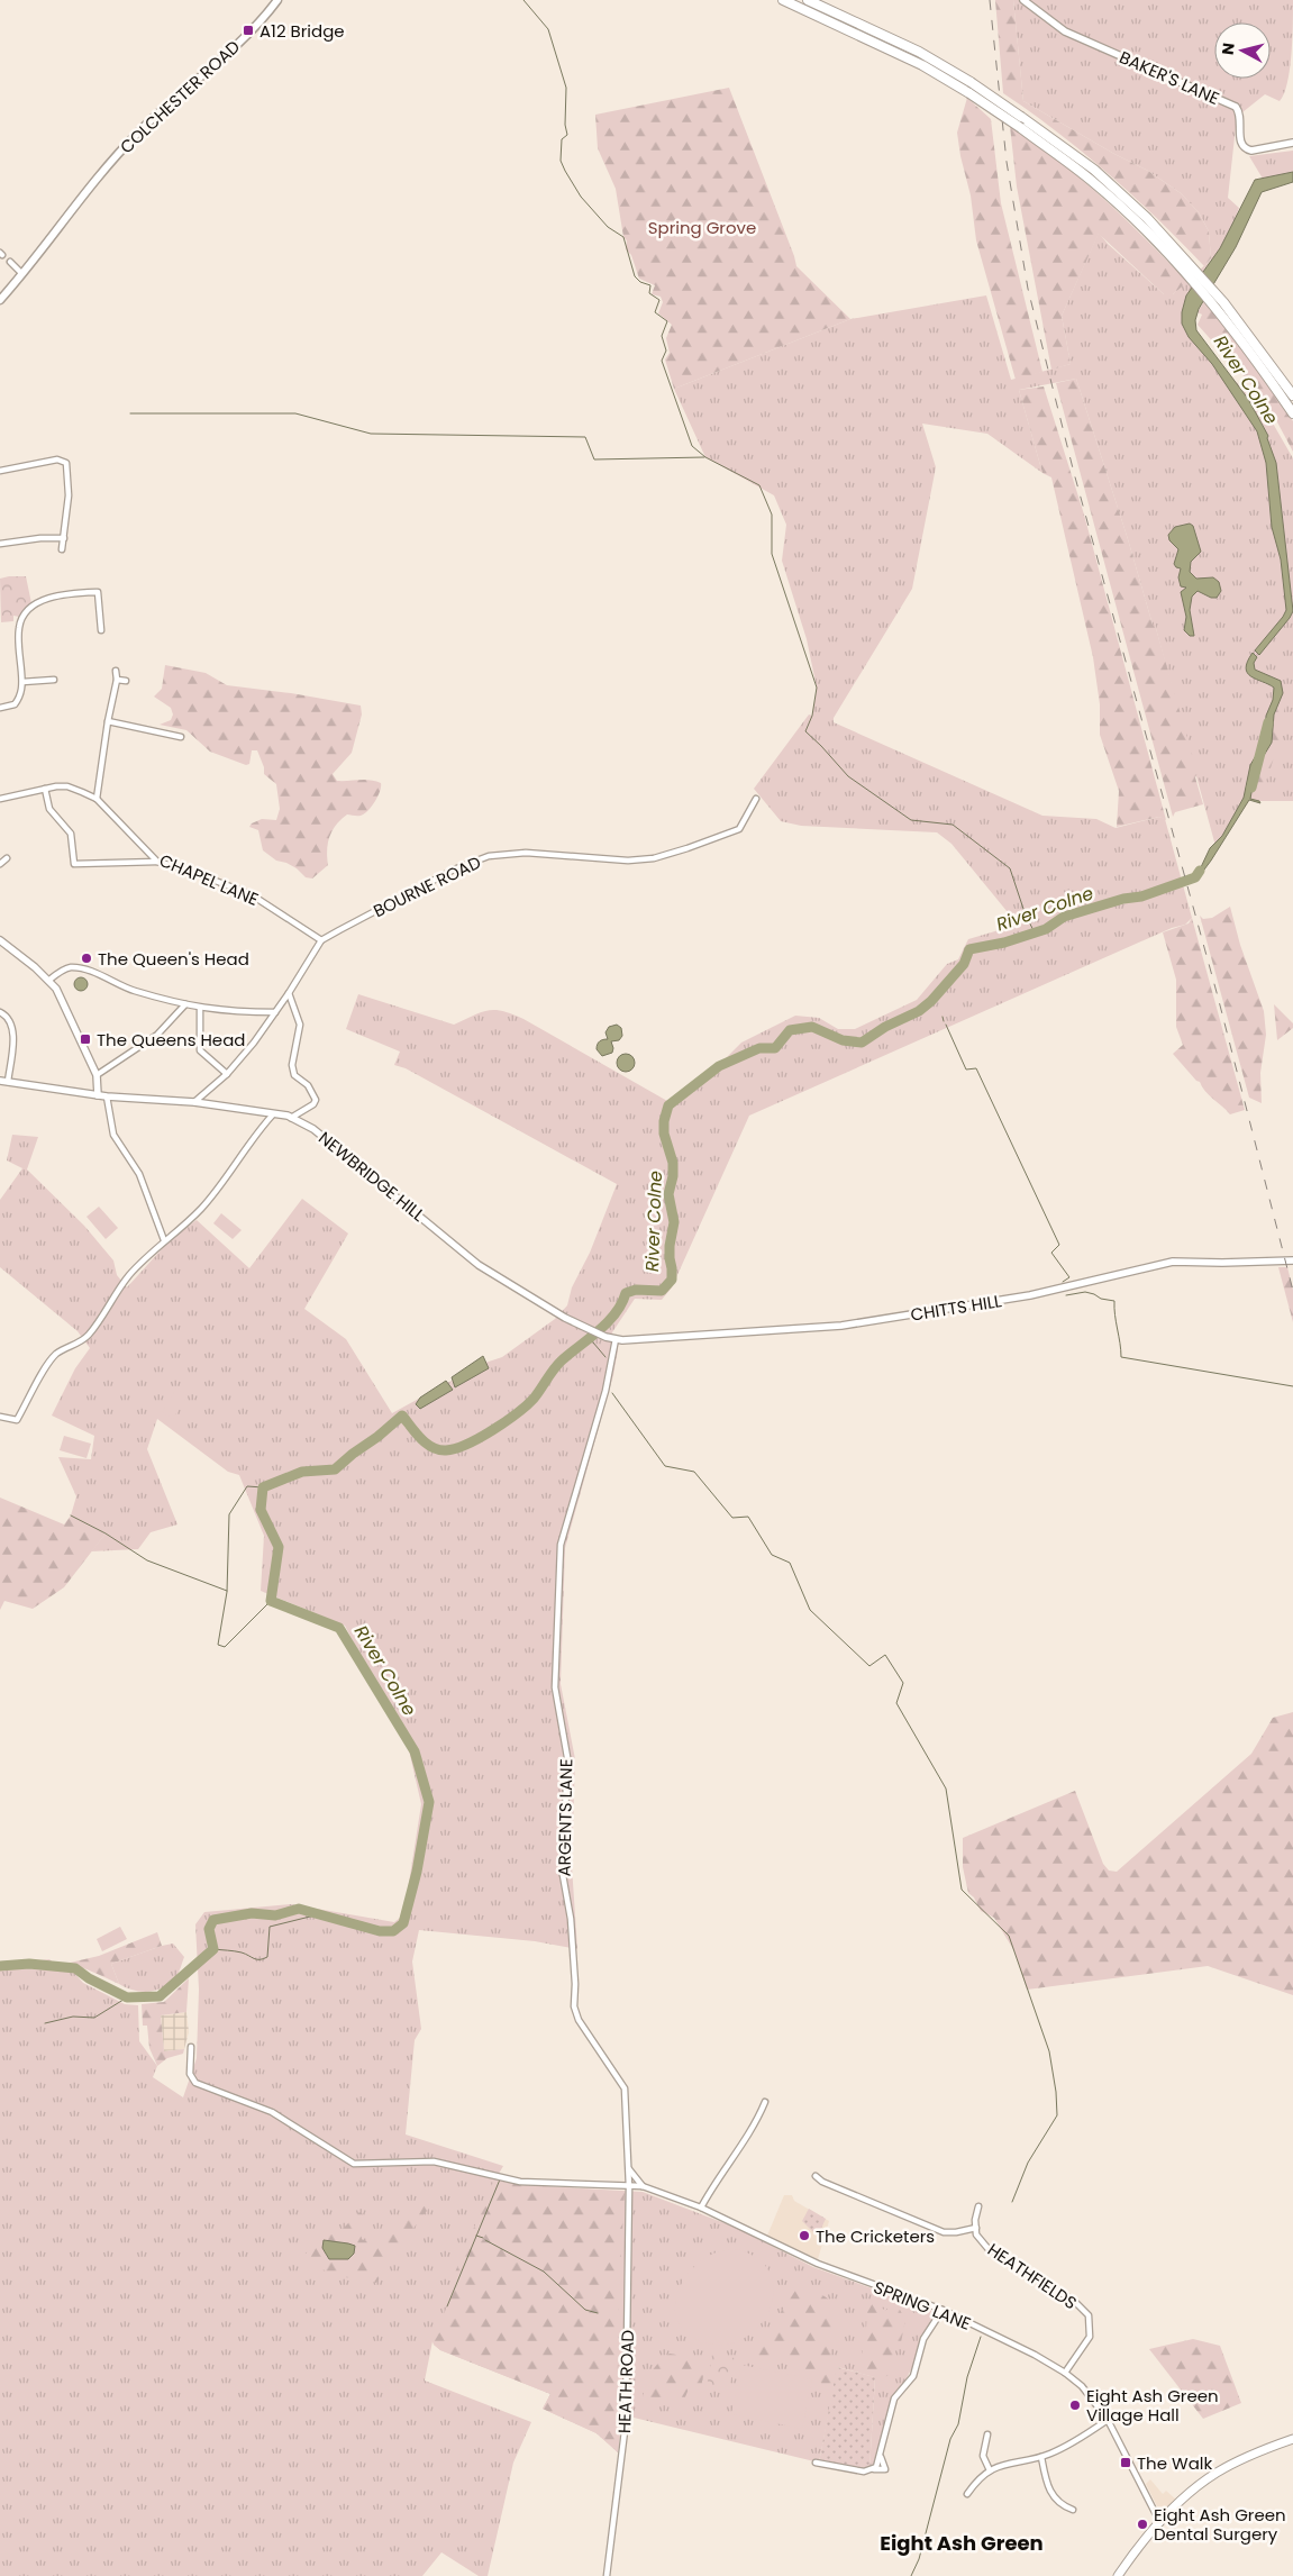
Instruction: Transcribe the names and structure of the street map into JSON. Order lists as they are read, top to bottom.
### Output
{
  "streets": {
    "main road": ["COLCHESTER ROAD"],
    "street": [
      "BAKER'S LANE",
      "CHAPEL LANE",
      "BOURNE ROAD",
      "NEWBRIDGE HILL",
      "CHITTS HILL",
      "ARGENTS LANE",
      "HEATHFIELDS",
      "SPRING LANE",
      "HEATH ROAD"
    ]
  },
  "crossings": [
    ["CHAPEL LANE", "BOURNE ROAD"],
    ["NEWBRIDGE HILL", "CHITTS HILL"],
    ["NEWBRIDGE HILL", "ARGENTS LANE"],
    ["CHITTS HILL", "ARGENTS LANE"],
    ["ARGENTS LANE", "SPRING LANE"],
    ["ARGENTS LANE", "HEATH ROAD"],
    ["HEATHFIELDS", "SPRING LANE"],
    ["SPRING LANE", "HEATH ROAD"]
  ],
  "districts": ["Eight Ash Green"],
  "water": ["River Colne"],
  "parks": ["Spring Grove"],
  "places": {
    "transit": ["A12 Bridge", "The Queens Head", "The Walk"],
    "other": [
      "The Queen's Head",
      "The Cricketers",
      "Eight Ash Green Village Hall",
      "Eight Ash Green Dental Surgery"
    ]
  },
  "north": "left"
}
